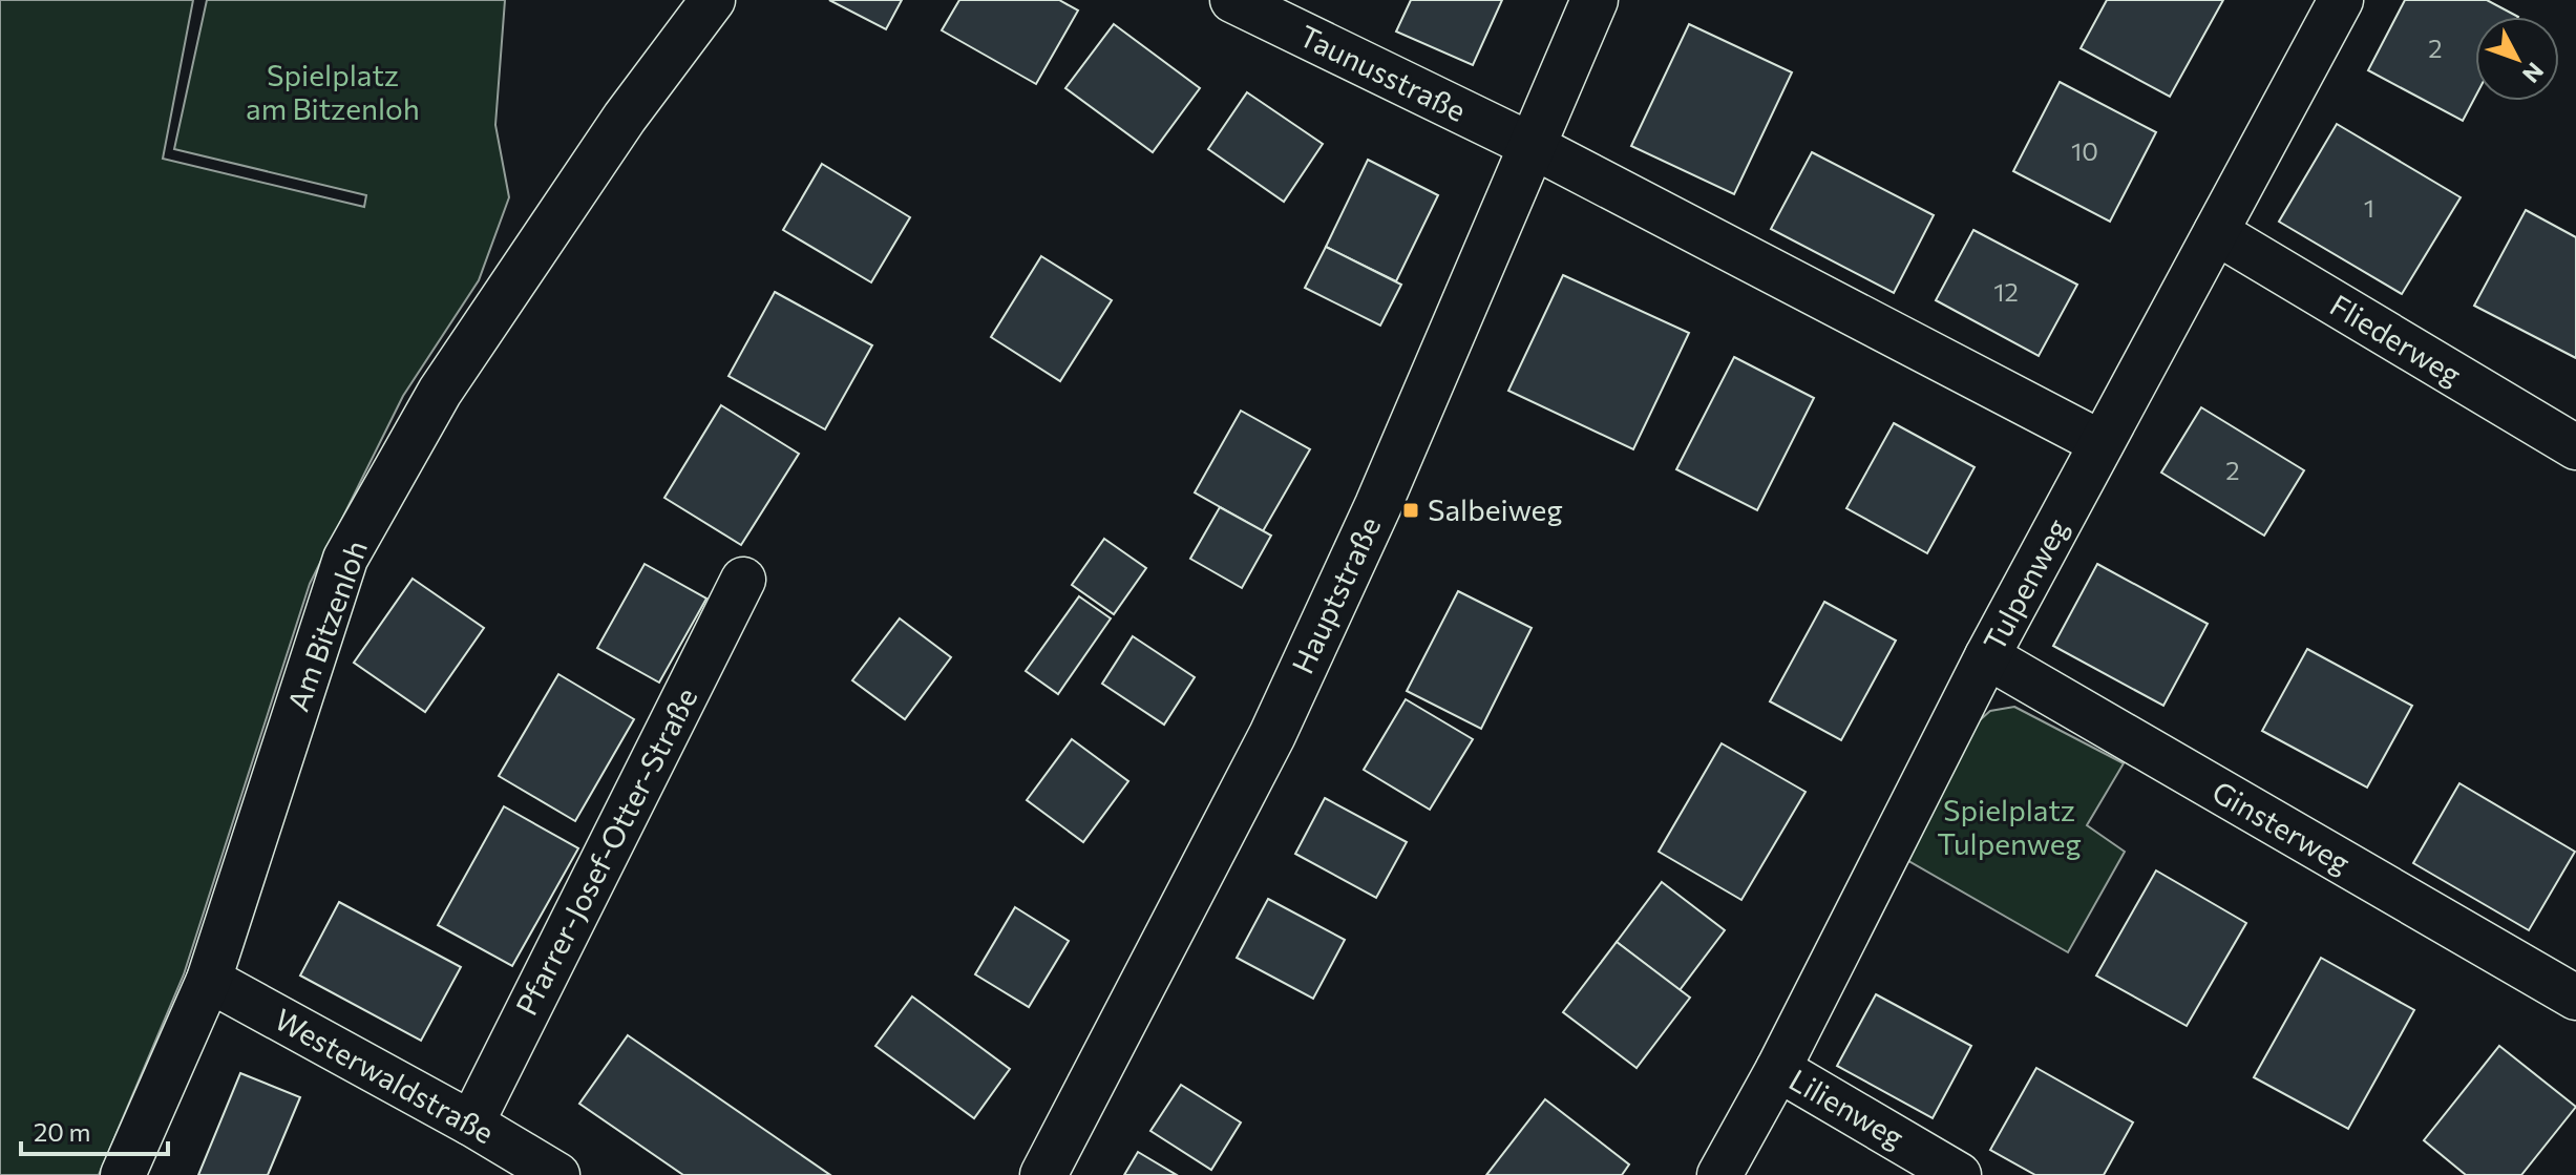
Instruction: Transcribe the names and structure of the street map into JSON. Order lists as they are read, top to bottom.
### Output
{
  "streets": {
    "street": [
      "Taunusstraße",
      "Fliederweg",
      "Tulpenweg",
      "Hauptstraße",
      "Am Bitzenloh",
      "Ginsterweg",
      "Pfarrer-Josef-Otter-Straße",
      "Westerwaldstraße",
      "Lilienweg"
    ]
  },
  "crossings": [
    ["Taunusstraße", "Hauptstraße"],
    ["Fliederweg", "Tulpenweg"],
    ["Tulpenweg", "Ginsterweg"],
    ["Tulpenweg", "Lilienweg"],
    ["Am Bitzenloh", "Westerwaldstraße"],
    ["Pfarrer-Josef-Otter-Straße", "Westerwaldstraße"]
  ],
  "parks": ["Spielplatz am Bitzenloh", "Spielplatz Tulpenweg"],
  "places": {
    "transit": ["Salbeiweg"]
  },
  "house_numbers": [
    "2",
    "10",
    "1",
    "12",
    "2"
  ],
  "scale_bar": "20 m",
  "north": "bottom right"
}
